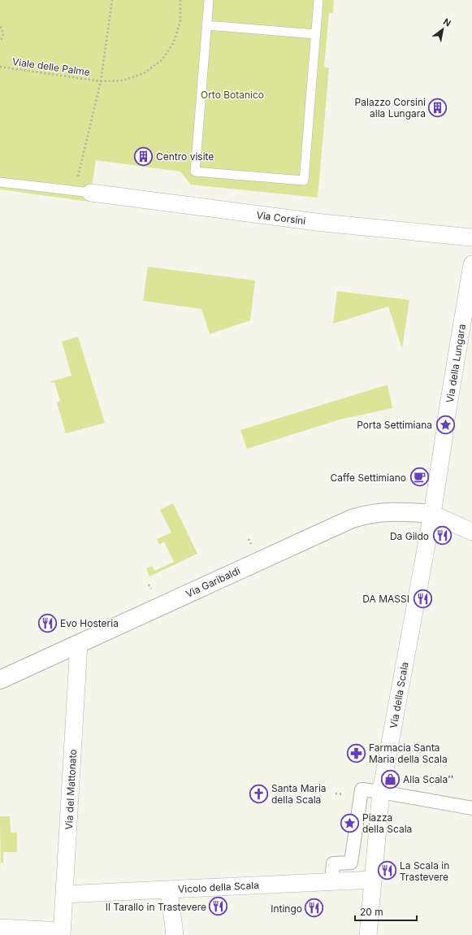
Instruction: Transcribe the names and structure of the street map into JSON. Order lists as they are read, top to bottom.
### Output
{
  "streets": {
    "street": [
      "Via Corsini",
      "Via della Lungara",
      "Via Garibaldi",
      "Via della Scala",
      "Via del Mattonato",
      "Vicolo della Scala"
    ],
    "path": ["Viale delle Palme"]
  },
  "crossings": [
    ["Via della Lungara", "Via Garibaldi"],
    ["Via della Lungara", "Via della Scala"],
    ["Via Garibaldi", "Via della Scala"],
    ["Via Garibaldi", "Via del Mattonato"],
    ["Via della Scala", "Vicolo della Scala"],
    ["Via del Mattonato", "Vicolo della Scala"]
  ],
  "parks": ["Orto Botanico"],
  "places": {
    "building": ["Palazzo Corsini alla Lungara", "Centro visite"],
    "place": ["Porta Settimiana", "Piazza della Scala"],
    "cafe": ["Caffe Settimiano"],
    "restaurant": [
      "Da Gildo",
      "DA MASSI",
      "Evo Hosteria",
      "La Scala in Trastevere",
      "Il Tarallo in Trastevere",
      "Intingo"
    ],
    "pharmacy": ["Farmacia Santa Maria della Scala"],
    "shop": ["Alla Scala''"],
    "church": ["Santa Maria della Scala"]
  },
  "scale_bar": "20 m",
  "north": "top right"
}
